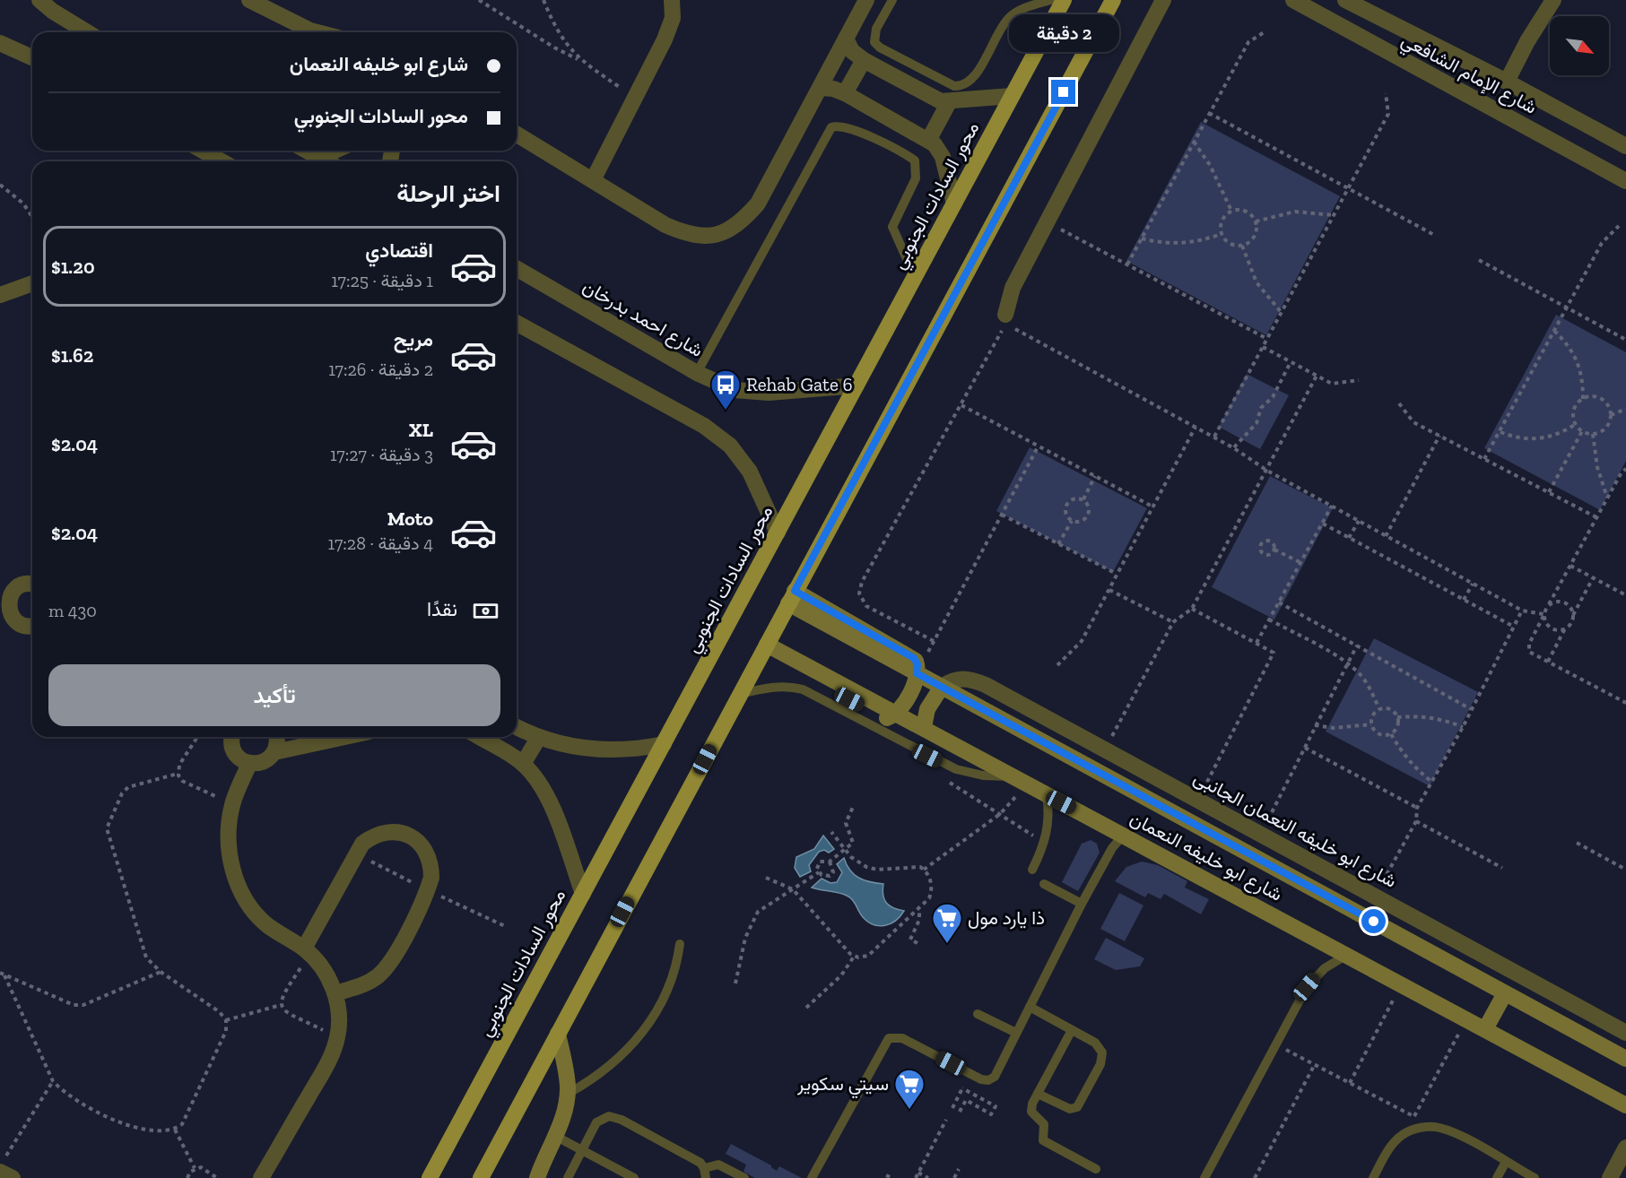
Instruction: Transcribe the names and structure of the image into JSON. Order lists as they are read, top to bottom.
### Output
{
  "streets": {
    "main road": ["محور السادات الجنوبي"],
    "street": [
      "شارع الإمام الشافعي",
      "شارع احمد بدرخان",
      "شارع ابو خليفه النعمان الجانبى",
      "شارع ابو خليفه النعمان"
    ]
  },
  "crossings": [
    ["محور السادات الجنوبي", "شارع احمد بدرخان"],
    ["شارع ابو خليفه النعمان الجانبى", "شارع ابو خليفه النعمان"]
  ],
  "places": {
    "bus stop": ["Rehab Gate 6"],
    "supermarket": ["ذا يارد مول", "سيتي سكوير"]
  },
  "north": "bottom right",
  "page": {
    "bubble": "2 دقيقة",
    "banner": ["شارع ابو خليفه النعمان", "محور السادات الجنوبي"],
    "heading": "اختر الرحلة",
    "list": [
      {
        "name": "اقتصادي",
        "note": "1 دقيقة · 17:25",
        "value": "$1.20"
      },
      {
        "name": "مريح",
        "note": "2 دقيقة · 17:26",
        "value": "$1.62"
      },
      {
        "name": "XL",
        "note": "3 دقيقة · 17:27",
        "value": "$2.04"
      },
      {
        "name": "Moto",
        "note": "4 دقيقة · 17:28",
        "value": "$2.04"
      }
    ],
    "pay": ["نقدًا", "430 m"],
    "buttons": "تأكيد"
  }
}
